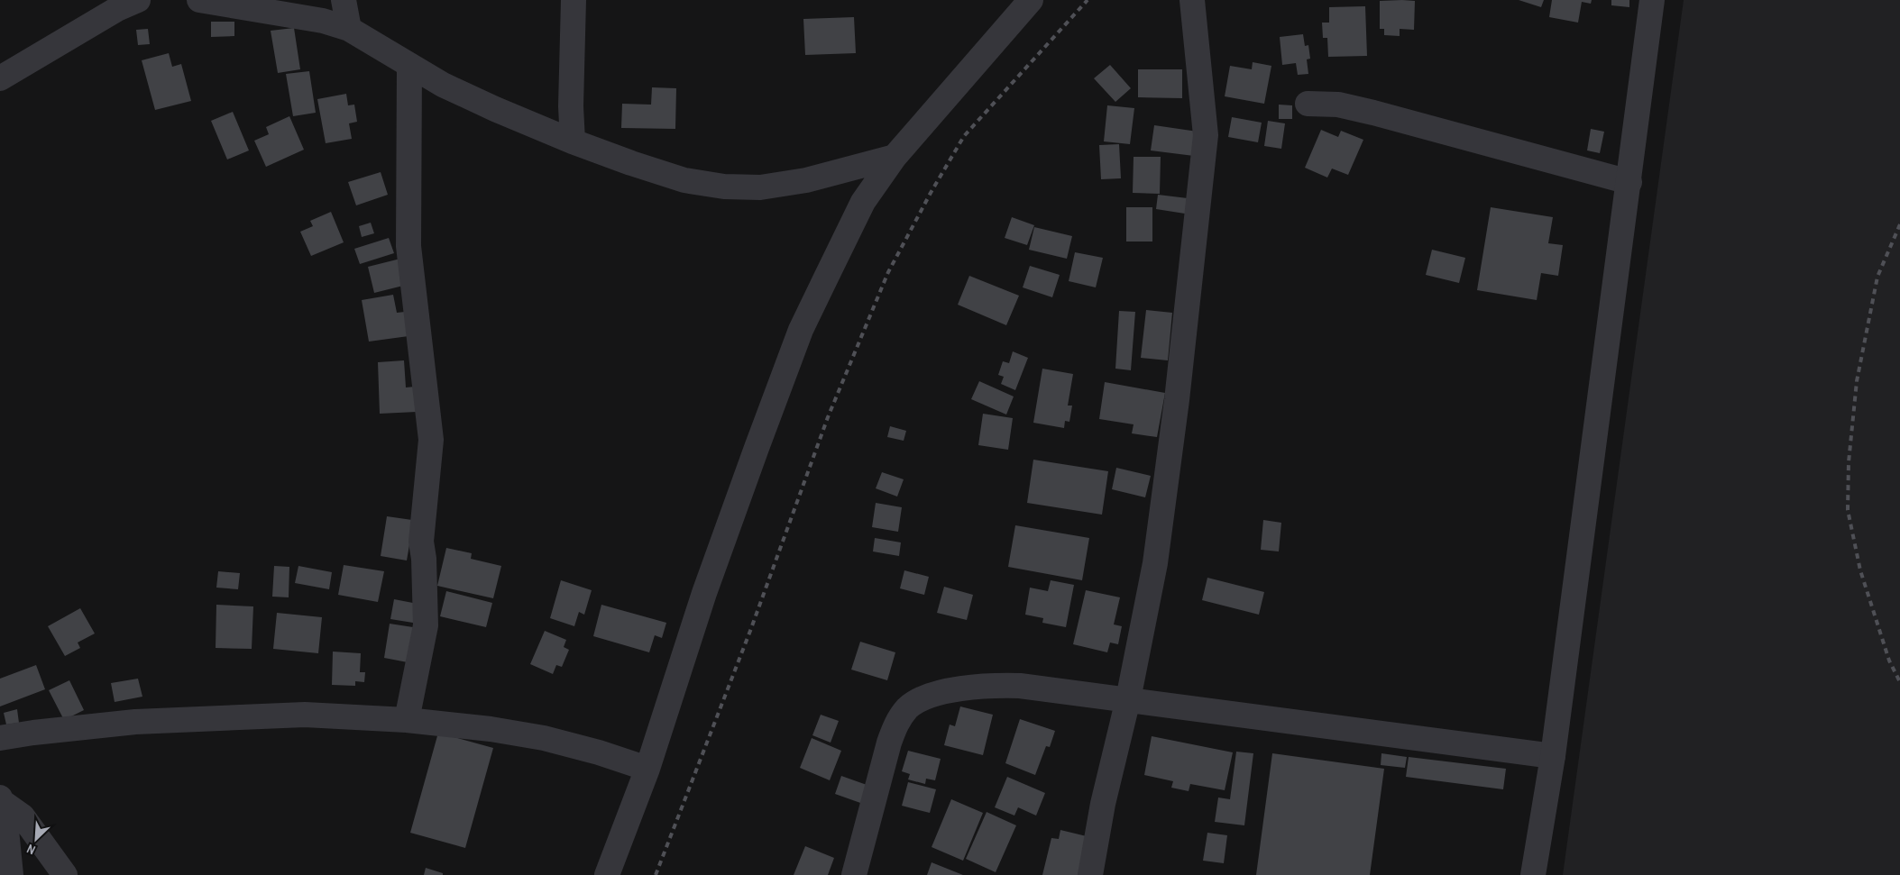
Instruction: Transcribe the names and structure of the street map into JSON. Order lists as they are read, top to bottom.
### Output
{
  "north": "bottom left"
}
